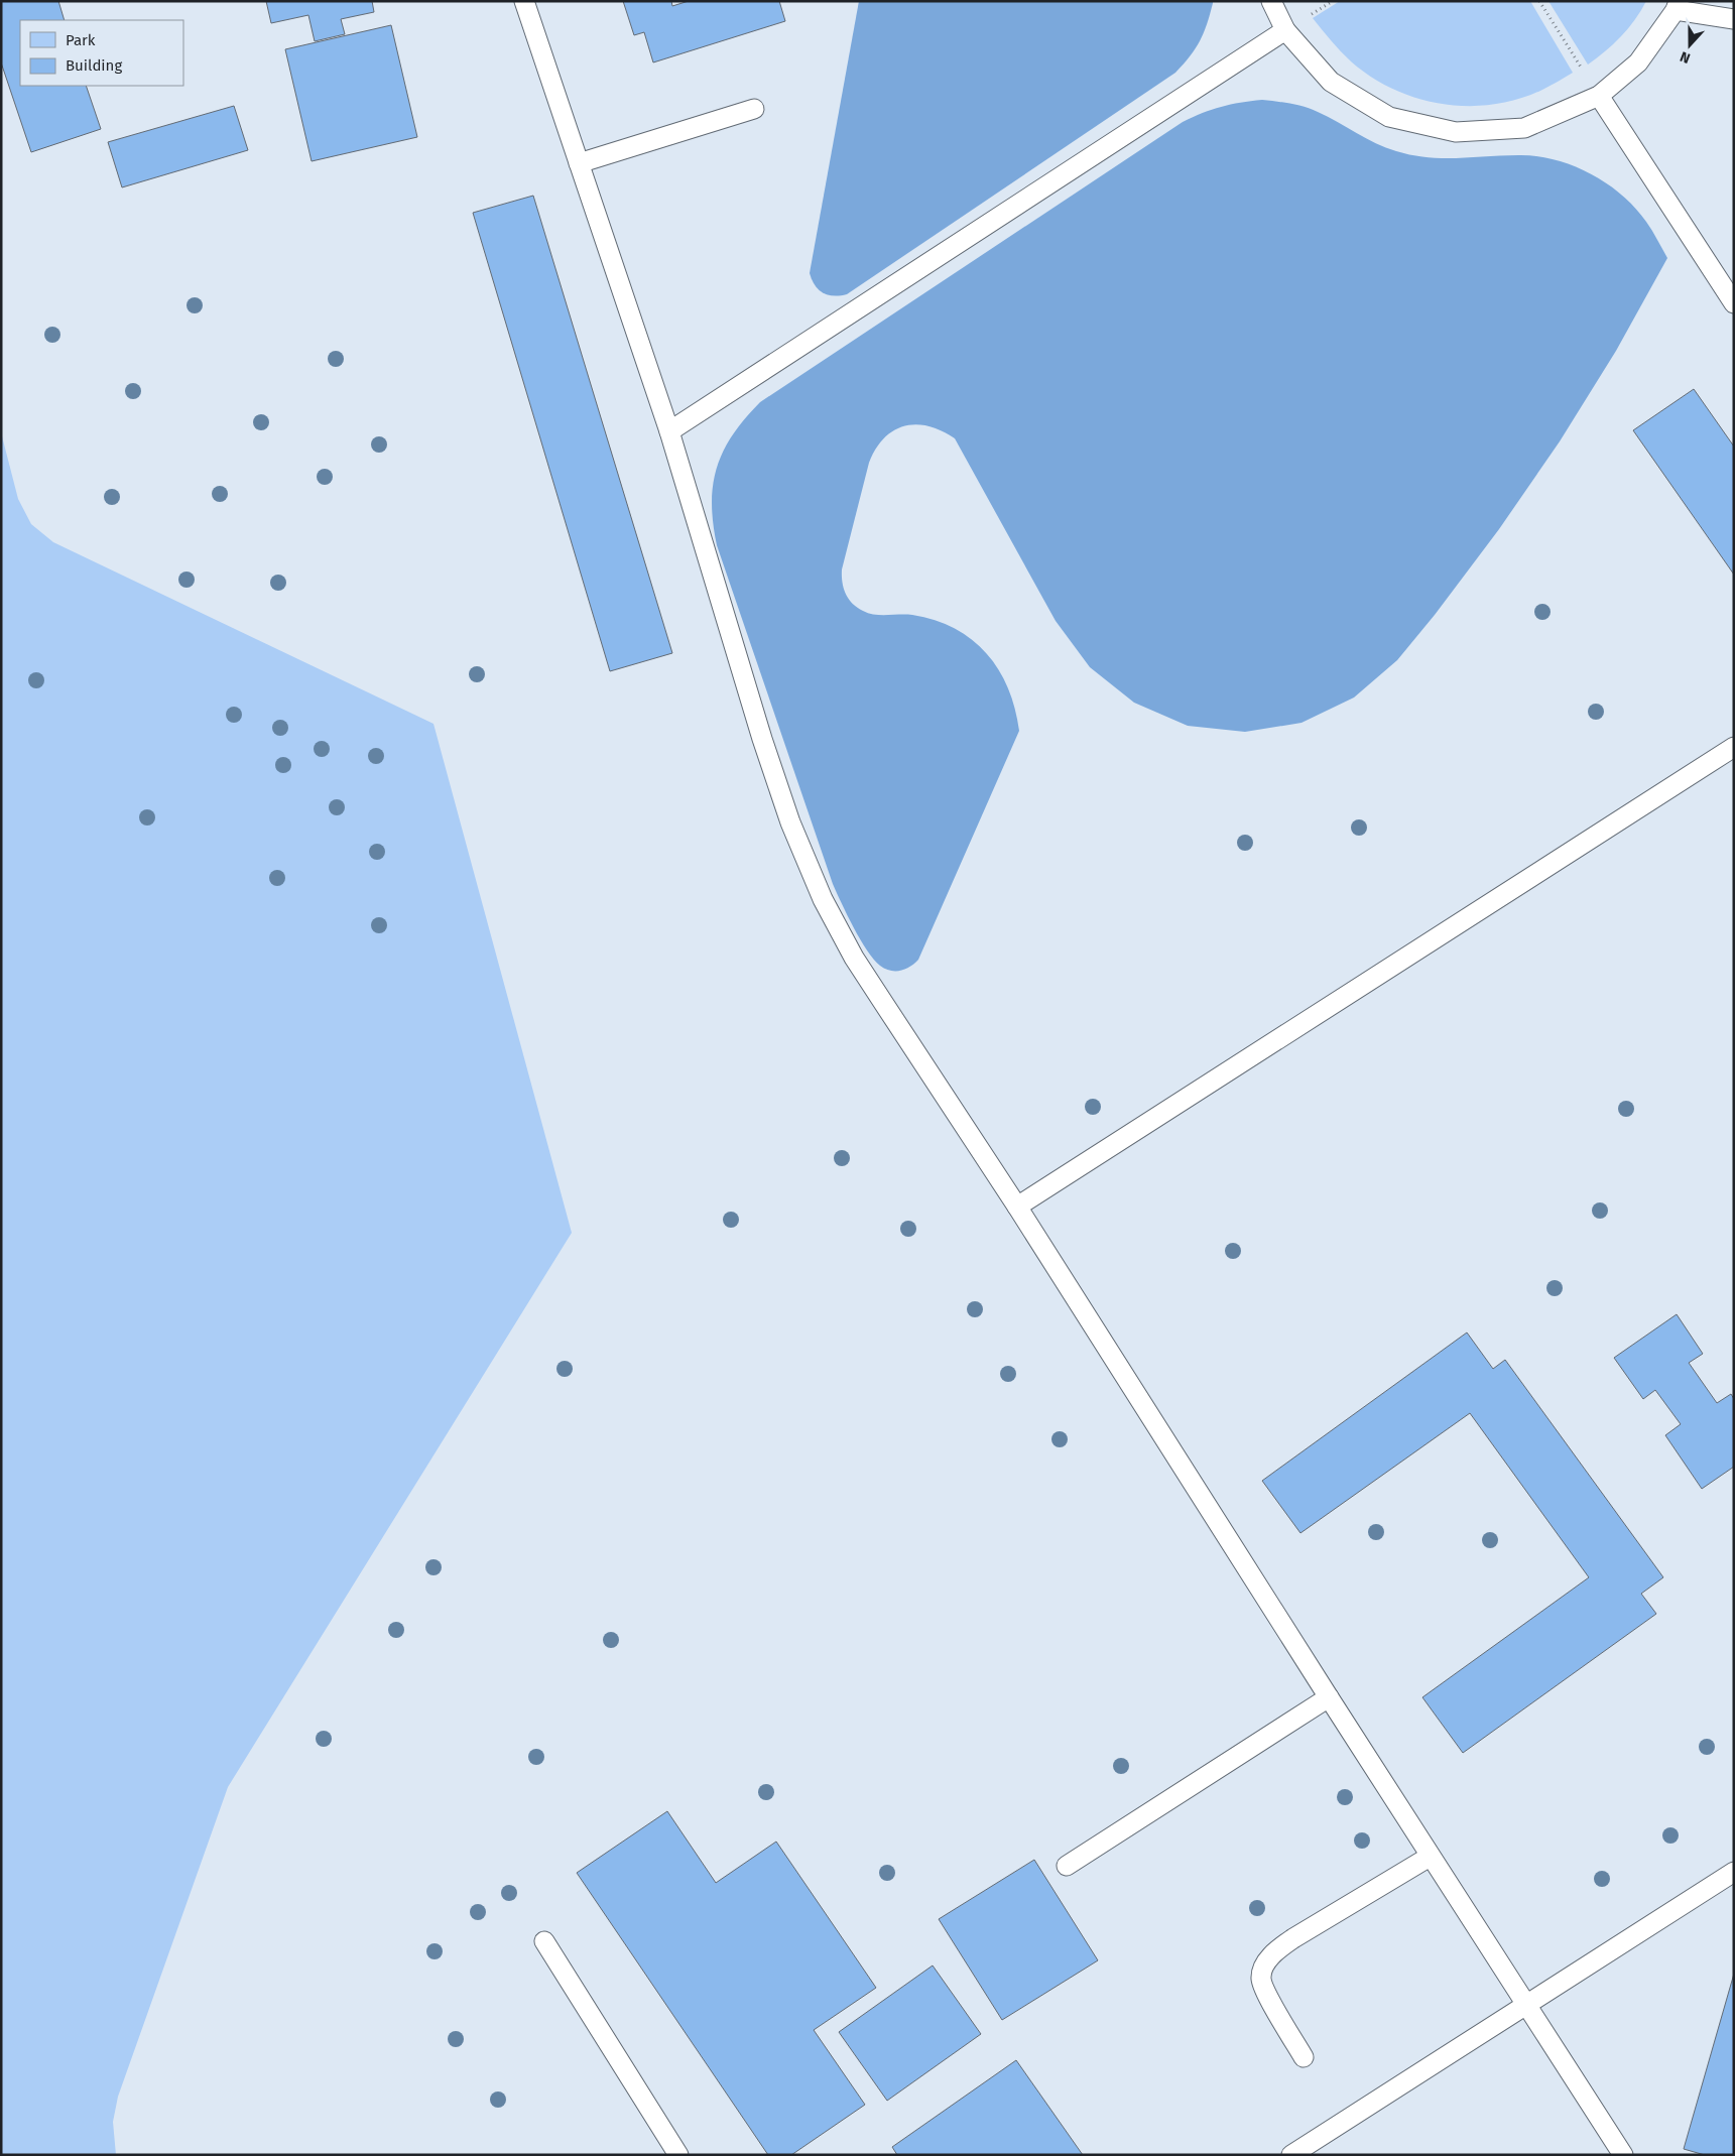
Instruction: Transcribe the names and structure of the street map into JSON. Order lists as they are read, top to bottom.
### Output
{
  "legend": ["Park", "Building"],
  "north": "bottom"
}
